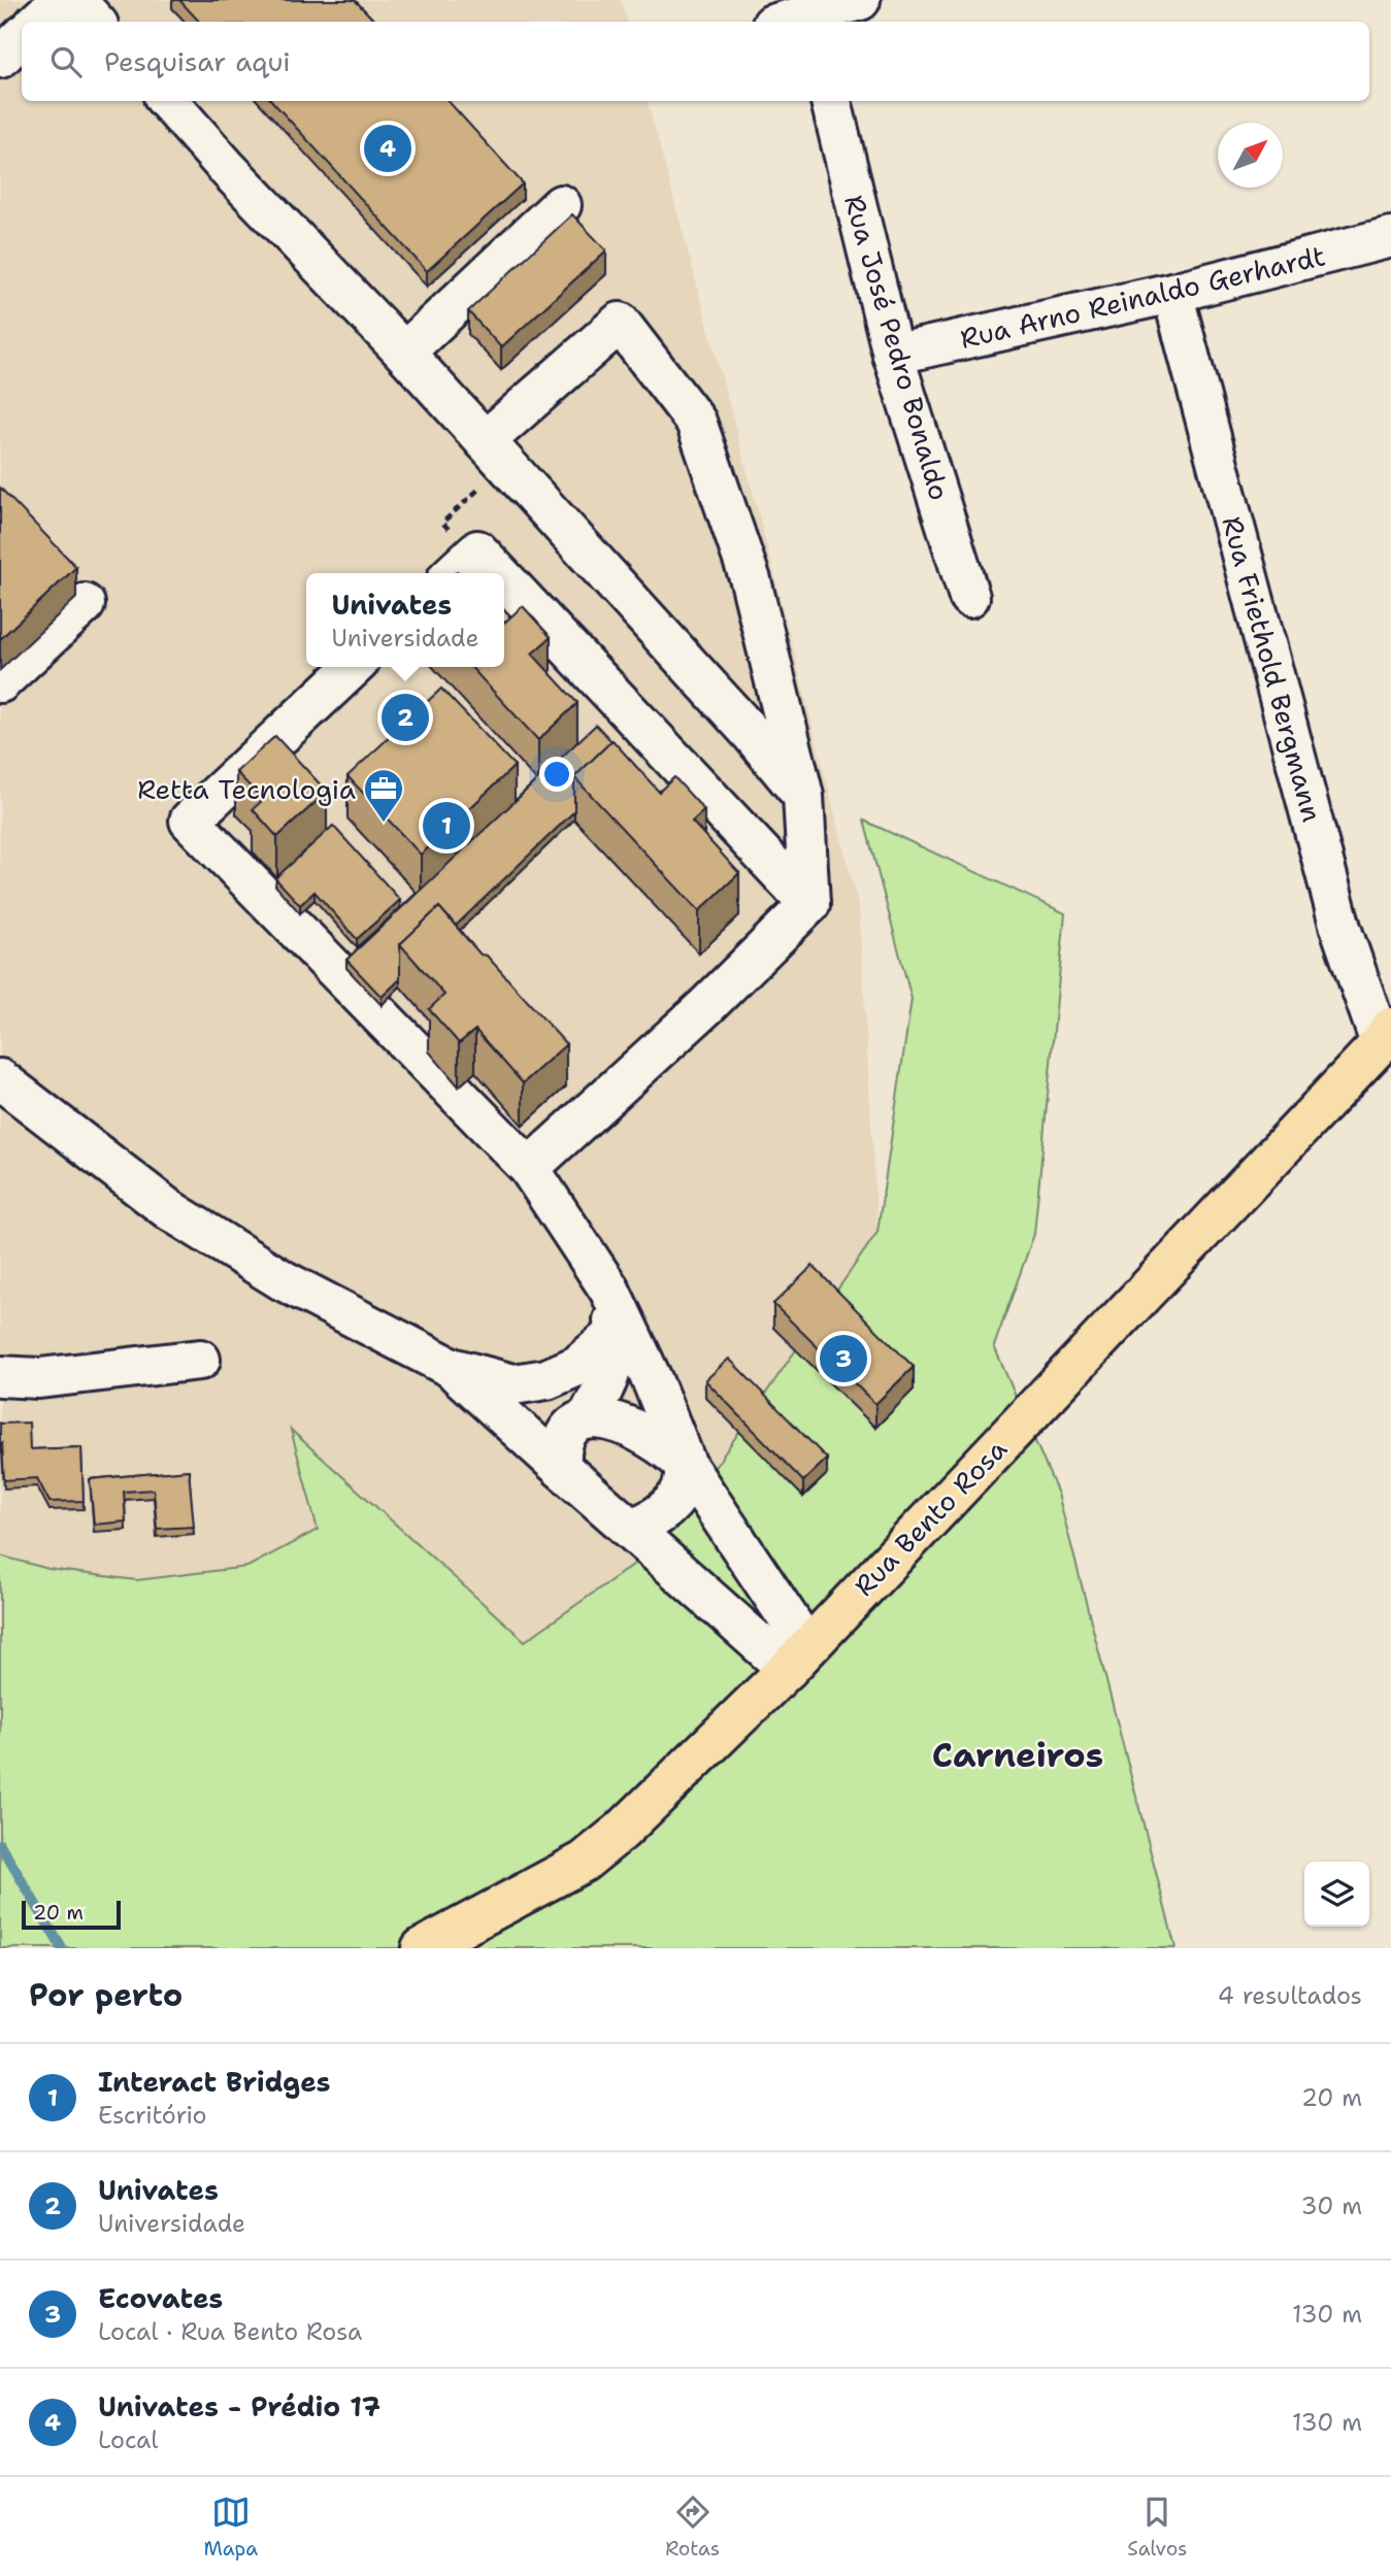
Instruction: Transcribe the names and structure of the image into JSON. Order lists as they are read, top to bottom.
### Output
{
  "streets": {
    "main road": ["Rua Bento Rosa"],
    "street": ["Rua Arno Reinaldo Gerhardt", "Rua José Pedro Bonaldo", "Rua Friethold Bergmann"]
  },
  "crossings": [
    ["Rua Arno Reinaldo Gerhardt", "Rua José Pedro Bonaldo"],
    ["Rua Arno Reinaldo Gerhardt", "Rua Friethold Bergmann"],
    ["Rua Friethold Bergmann", "Rua Bento Rosa"]
  ],
  "districts": ["Carneiros"],
  "places": {
    "office": ["Retta Tecnologia"]
  },
  "scale_bar": "20 m",
  "north": "top right",
  "page": {
    "search": "Pesquisar aqui",
    "pins": [
      "4",
      "2",
      "1",
      "3"
    ],
    "popup": ["Univates", "Universidade"],
    "scale": "20 m",
    "heading": ["Por perto", "4 resultados"],
    "list": [
      {
        "mark": "1",
        "name": "Interact Bridges",
        "note": "Escritório",
        "value": "20 m"
      },
      {
        "mark": "2",
        "name": "Univates",
        "note": "Universidade",
        "value": "30 m"
      },
      {
        "mark": "3",
        "name": "Ecovates",
        "note": "Local · Rua Bento Rosa",
        "value": "130 m"
      },
      {
        "mark": "4",
        "name": "Univates - Prédio 17",
        "note": "Local",
        "value": "130 m"
      }
    ],
    "nav": ["Mapa", "Rotas", "Salvos"]
  }
}
